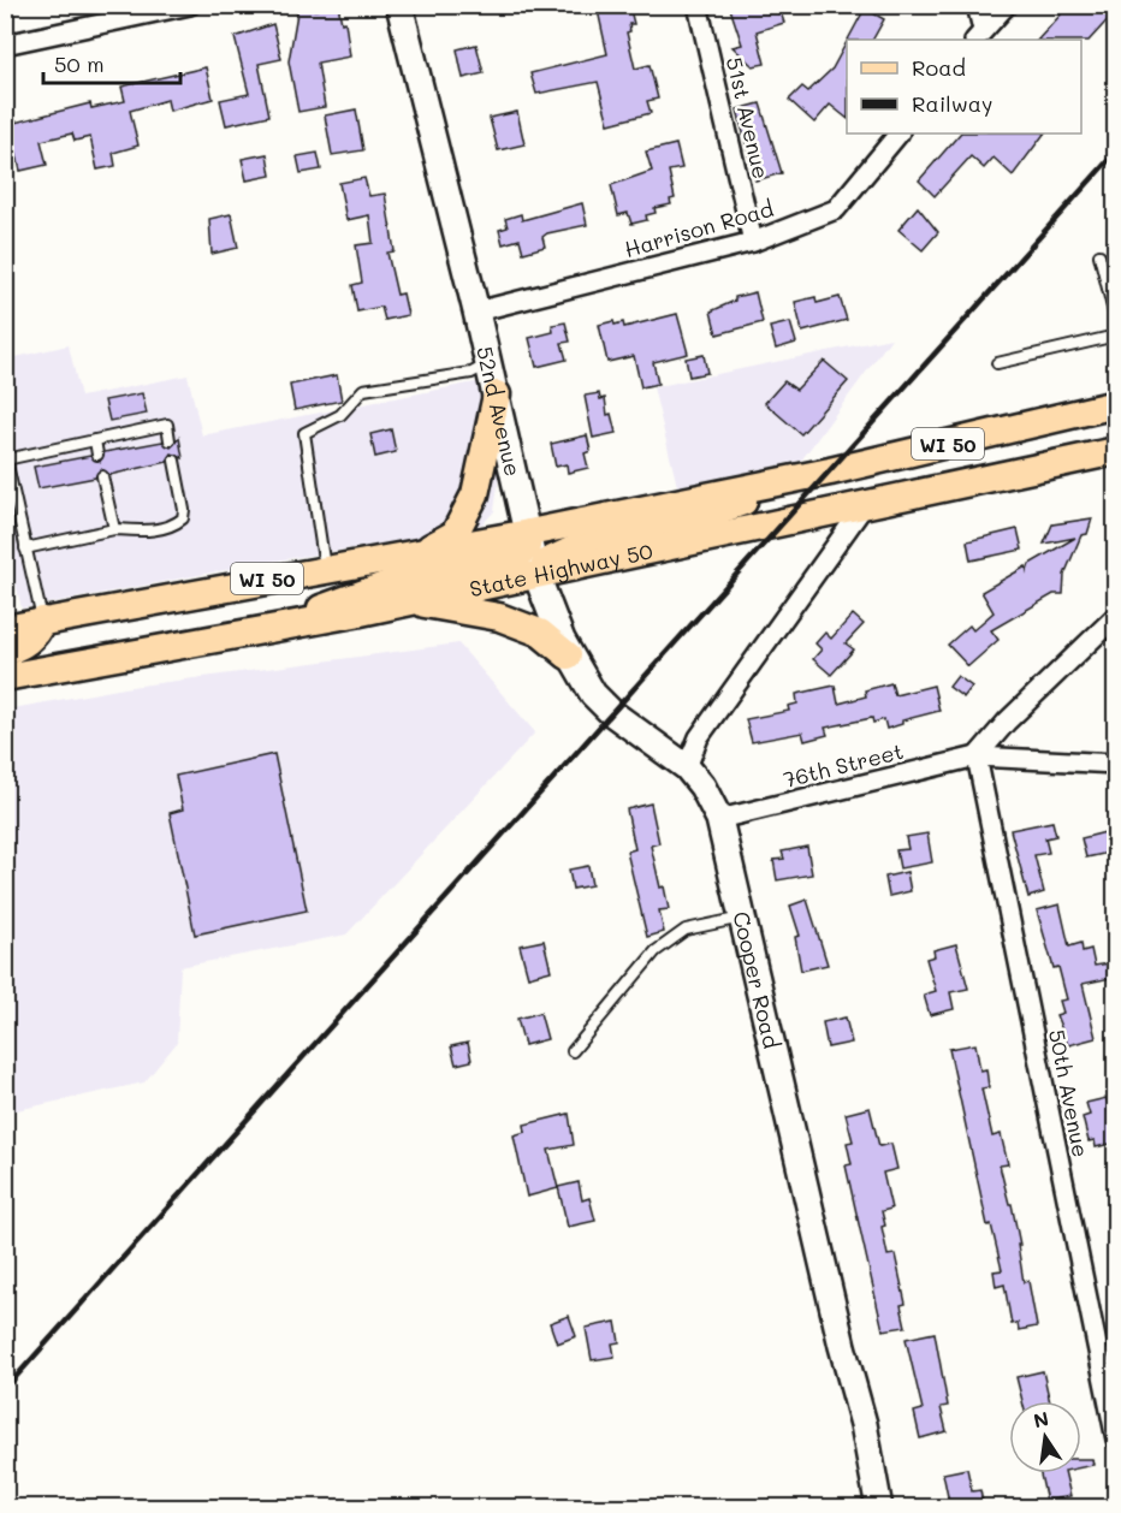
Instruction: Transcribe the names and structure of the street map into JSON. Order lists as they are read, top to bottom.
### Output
{
  "streets": {
    "main road": ["WI 50", "State Highway 50"],
    "street": [
      "51st Avenue",
      "Harrison Road",
      "52nd Avenue",
      "76th Street",
      "Cooper Road",
      "50th Avenue"
    ]
  },
  "crossings": [
    ["51st Avenue", "Harrison Road"],
    ["Harrison Road", "52nd Avenue"],
    ["52nd Avenue", "State Highway 50"],
    ["52nd Avenue", "Cooper Road"],
    ["76th Street", "Cooper Road"],
    ["76th Street", "50th Avenue"]
  ],
  "legend": ["Road", "Railway"],
  "scale_bar": "50 m",
  "north": "top"
}
